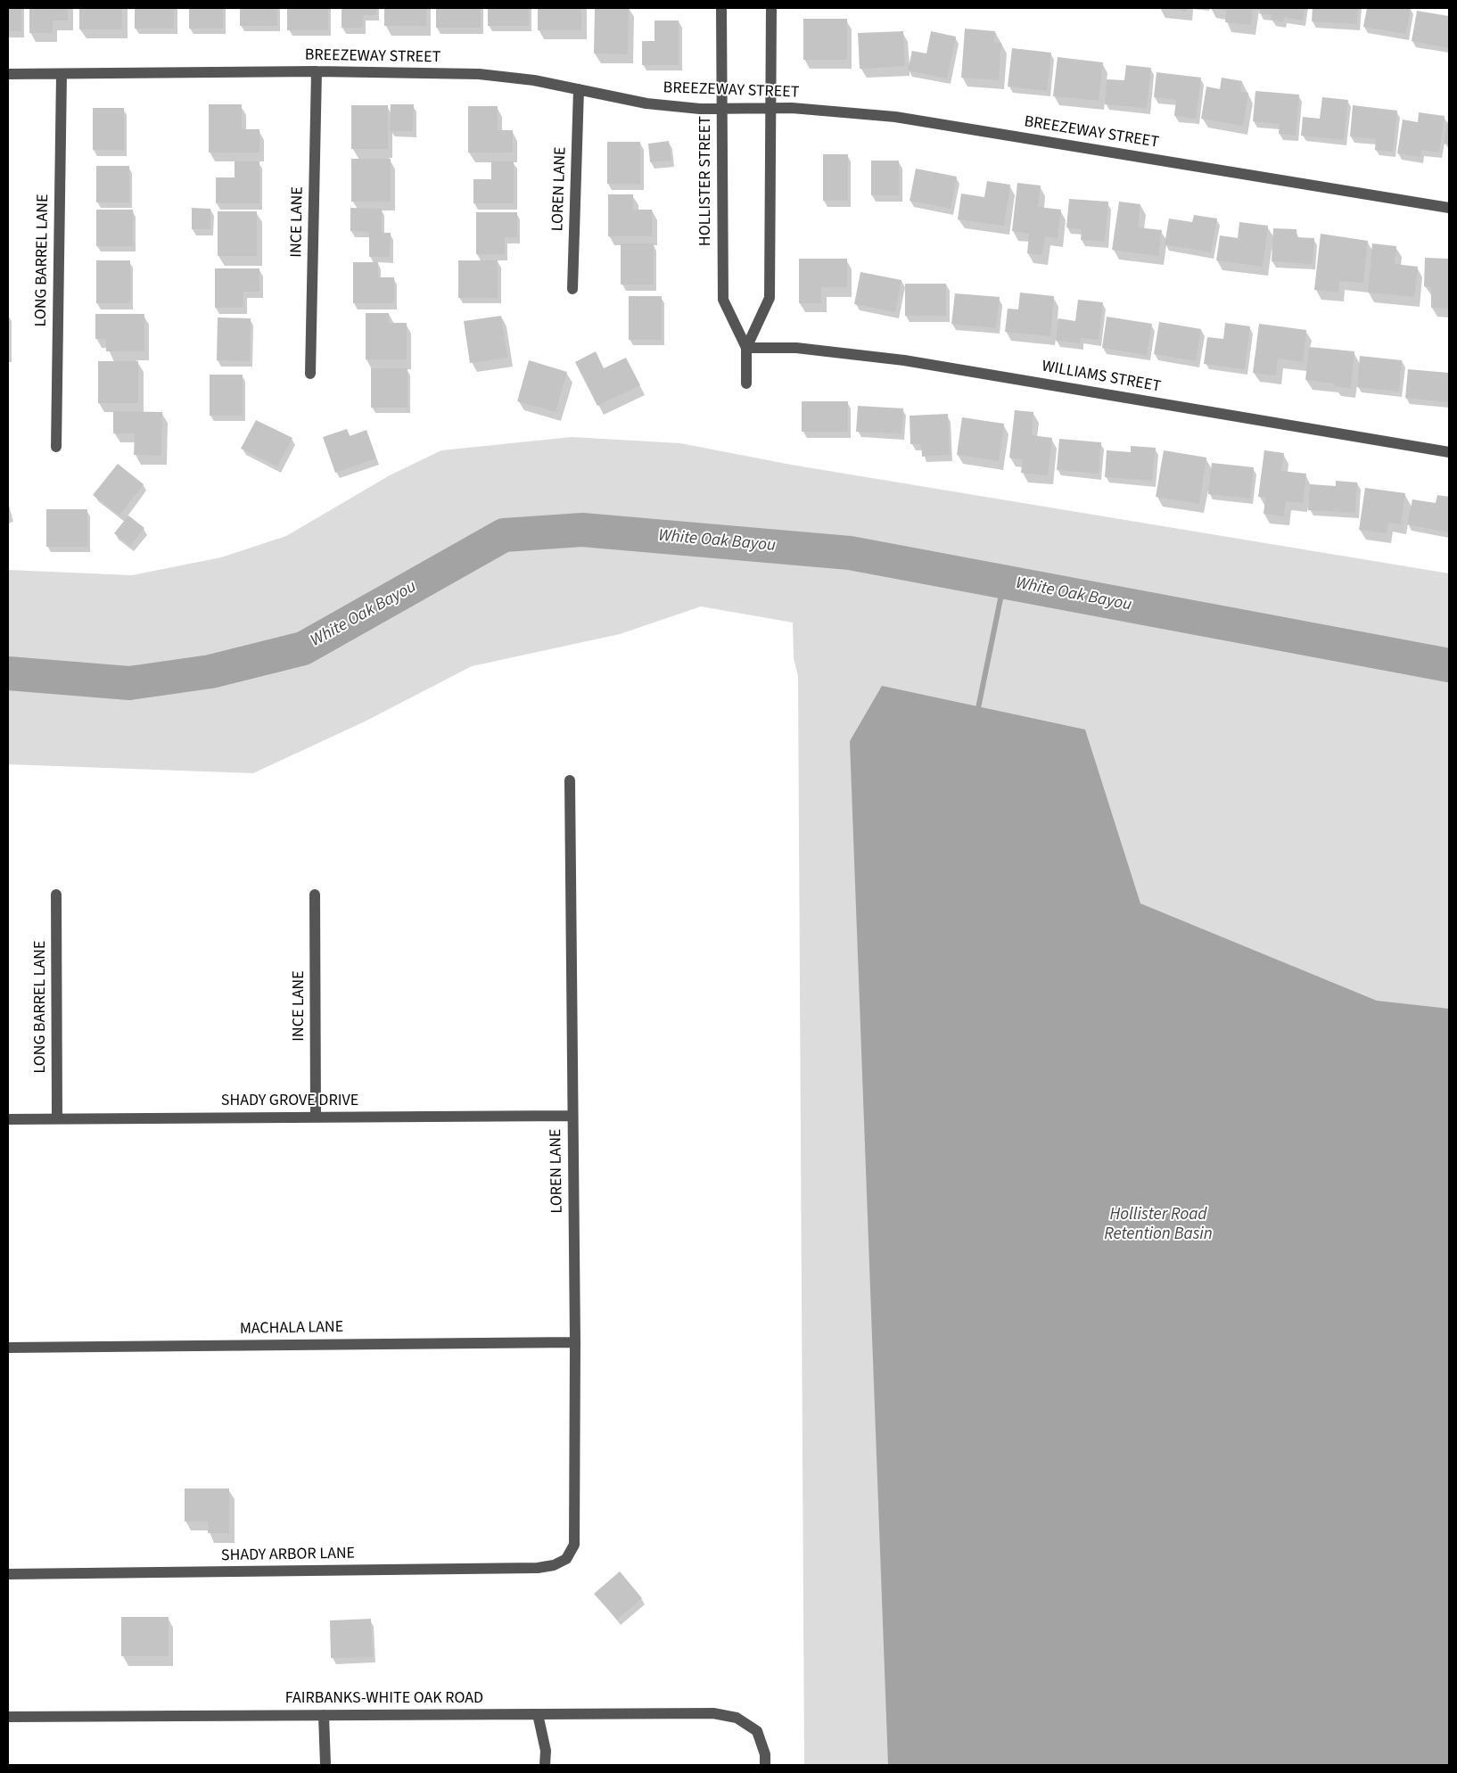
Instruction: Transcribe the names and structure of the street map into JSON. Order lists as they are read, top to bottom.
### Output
{
  "streets": {
    "street": [
      "BREEZEWAY STREET",
      "HOLLISTER STREET",
      "LOREN LANE",
      "INCE LANE",
      "LONG BARREL LANE",
      "WILLIAMS STREET",
      "SHADY GROVE DRIVE",
      "MACHALA LANE",
      "SHADY ARBOR LANE",
      "FAIRBANKS-WHITE OAK ROAD"
    ]
  },
  "crossings": [
    ["BREEZEWAY STREET", "HOLLISTER STREET"],
    ["BREEZEWAY STREET", "LOREN LANE"],
    ["BREEZEWAY STREET", "INCE LANE"],
    ["BREEZEWAY STREET", "LONG BARREL LANE"],
    ["HOLLISTER STREET", "WILLIAMS STREET"],
    ["LOREN LANE", "SHADY GROVE DRIVE"],
    ["LOREN LANE", "MACHALA LANE"],
    ["LOREN LANE", "SHADY ARBOR LANE"],
    ["INCE LANE", "SHADY GROVE DRIVE"],
    ["LONG BARREL LANE", "SHADY GROVE DRIVE"]
  ],
  "water": ["White Oak Bayou", "Hollister Road Retention Basin"]
}
